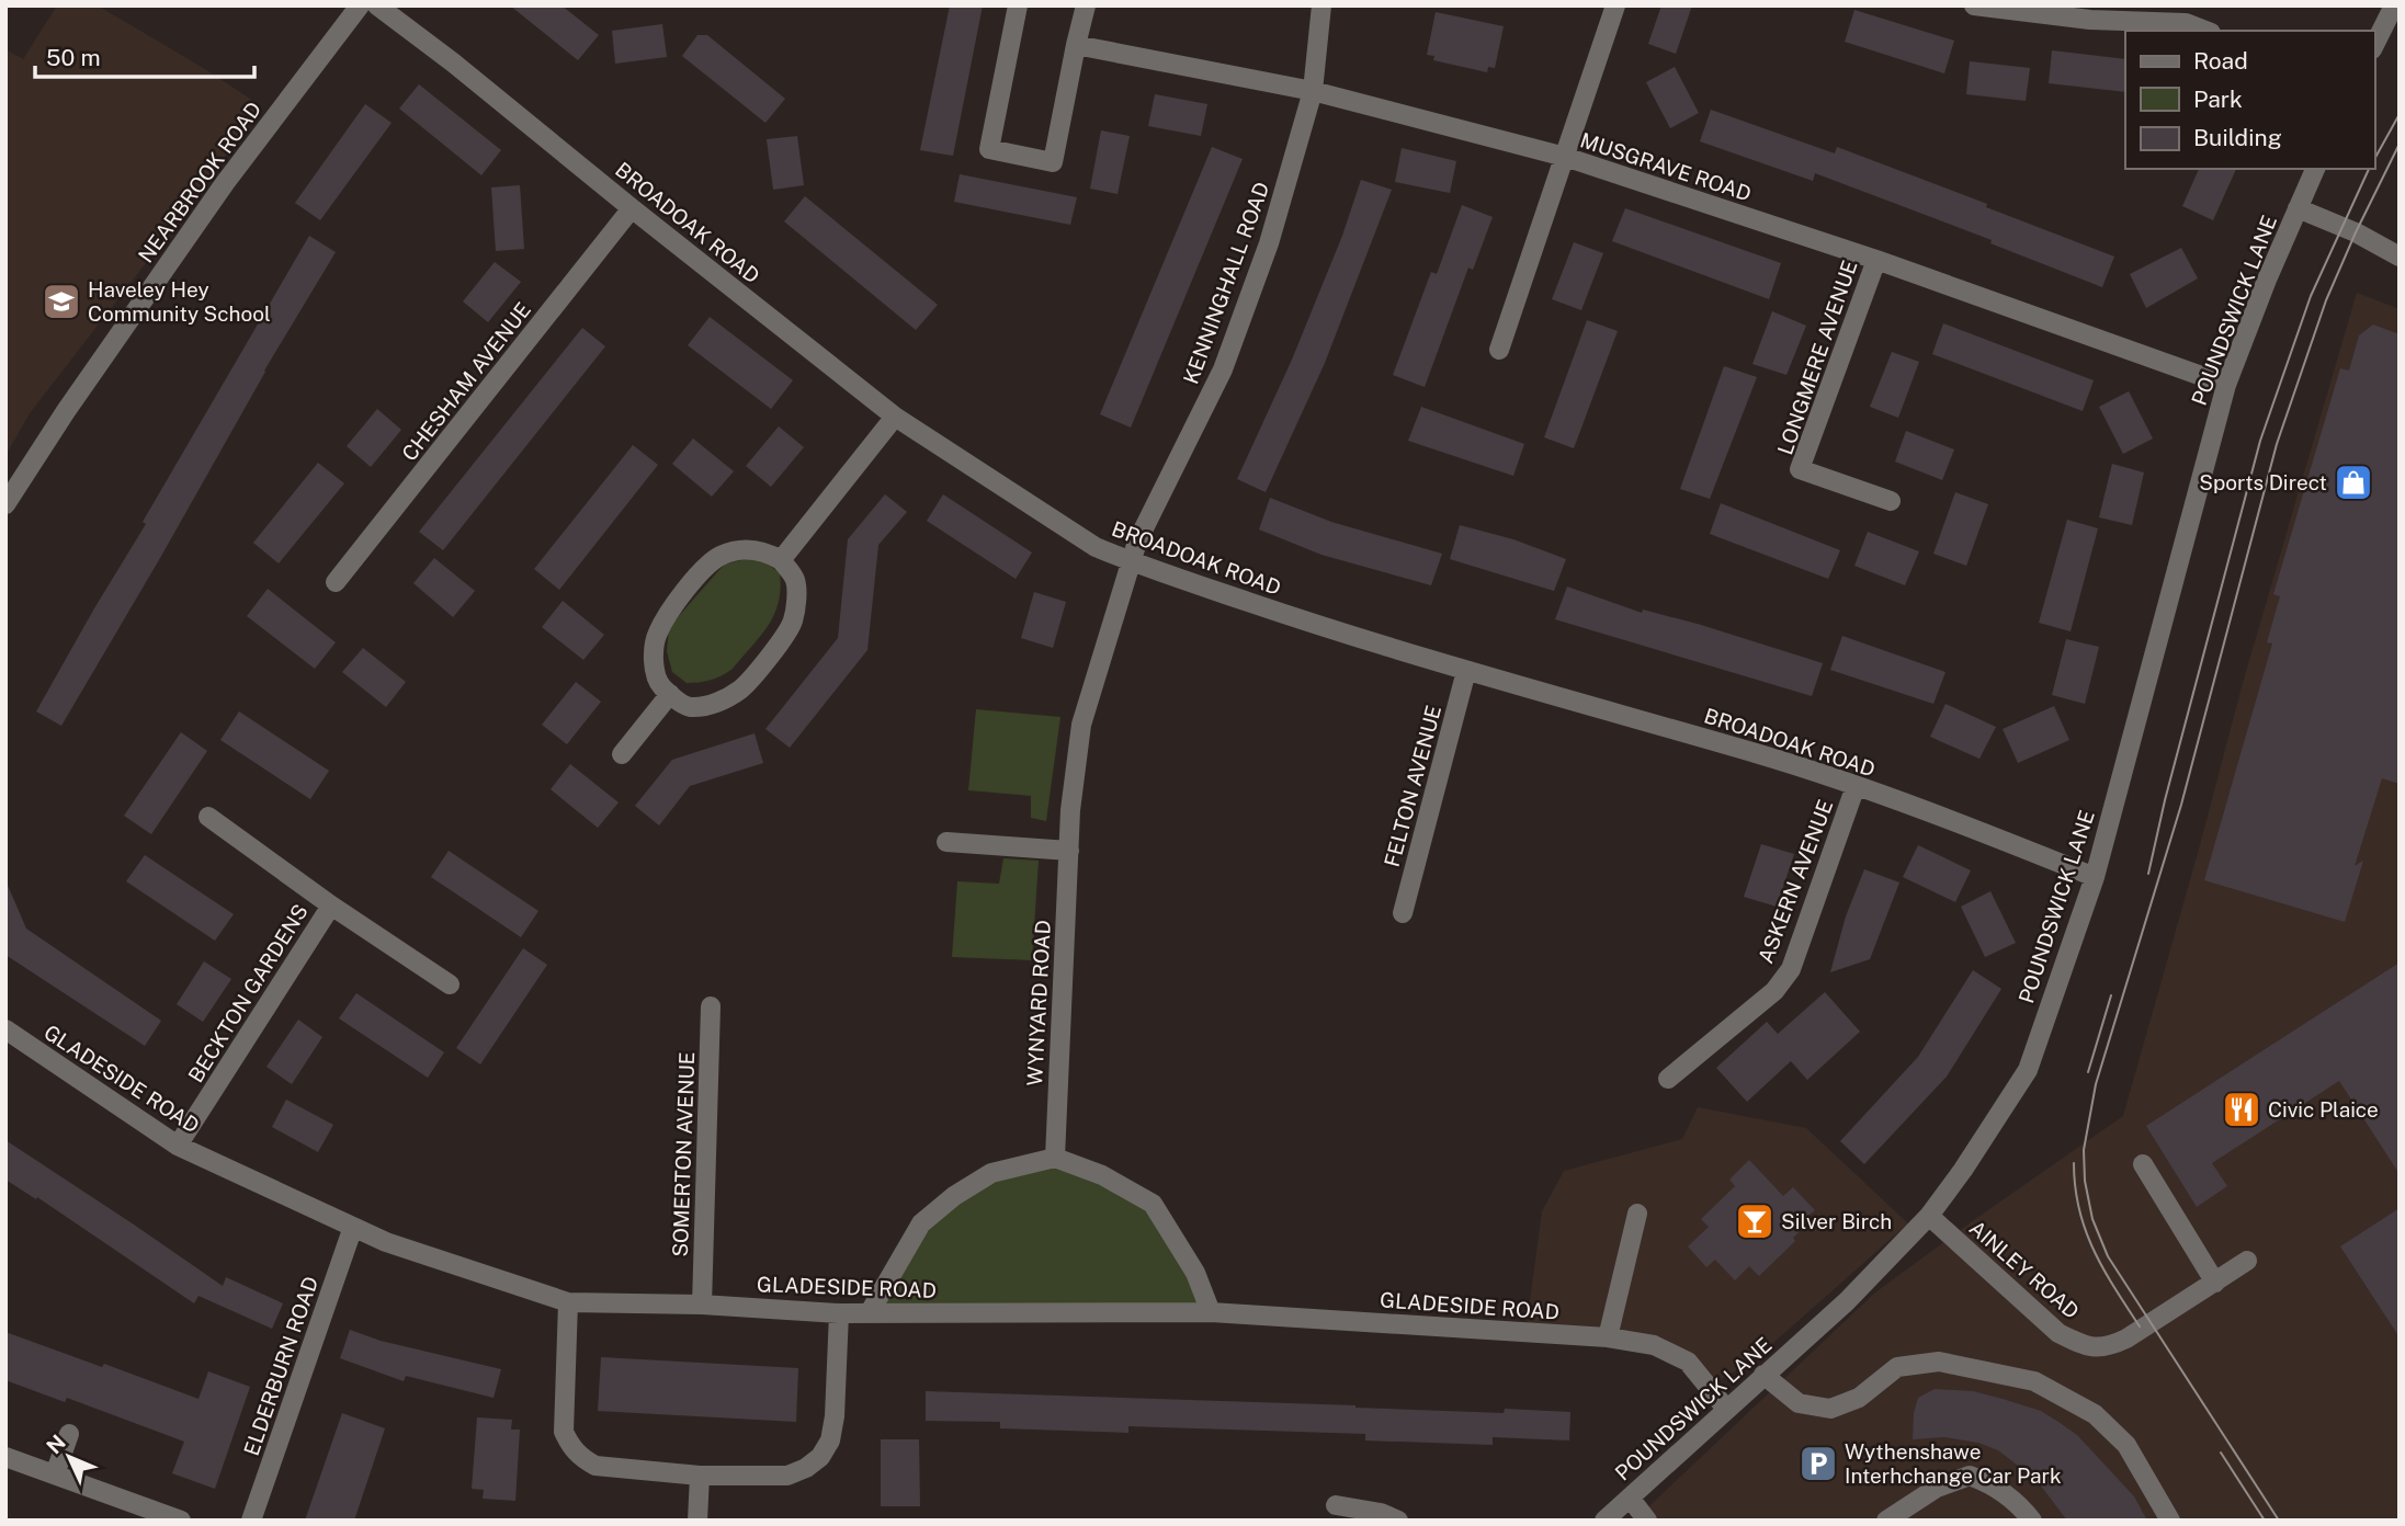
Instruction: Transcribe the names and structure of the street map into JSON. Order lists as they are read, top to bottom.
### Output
{
  "streets": {
    "street": [
      "MUSGRAVE ROAD",
      "NEARBROOK ROAD",
      "BROADOAK ROAD",
      "KENNINGHALL ROAD",
      "POUNDSWICK LANE",
      "LONGMERE AVENUE",
      "CHESHAM AVENUE",
      "FELTON AVENUE",
      "ASKERN AVENUE",
      "BECKTON GARDENS",
      "WYNYARD ROAD",
      "GLADESIDE ROAD",
      "SOMERTON AVENUE",
      "AINLEY ROAD",
      "ELDERBURN ROAD"
    ]
  },
  "crossings": [
    ["MUSGRAVE ROAD", "KENNINGHALL ROAD"],
    ["MUSGRAVE ROAD", "POUNDSWICK LANE"],
    ["MUSGRAVE ROAD", "LONGMERE AVENUE"],
    ["BROADOAK ROAD", "KENNINGHALL ROAD"],
    ["BROADOAK ROAD", "POUNDSWICK LANE"],
    ["BROADOAK ROAD", "CHESHAM AVENUE"],
    ["BROADOAK ROAD", "FELTON AVENUE"],
    ["BROADOAK ROAD", "ASKERN AVENUE"],
    ["BROADOAK ROAD", "WYNYARD ROAD"],
    ["KENNINGHALL ROAD", "WYNYARD ROAD"],
    ["POUNDSWICK LANE", "GLADESIDE ROAD"],
    ["POUNDSWICK LANE", "AINLEY ROAD"],
    ["BECKTON GARDENS", "GLADESIDE ROAD"],
    ["GLADESIDE ROAD", "SOMERTON AVENUE"],
    ["GLADESIDE ROAD", "ELDERBURN ROAD"]
  ],
  "places": {
    "school or university": ["Haveley Hey Community School"],
    "shop": ["Sports Direct"],
    "restaurant": ["Civic Plaice"],
    "bar": ["Silver Birch"],
    "parking": ["Wythenshawe Interhchange Car Park"]
  },
  "legend": ["Road", "Park", "Building"],
  "scale_bar": "50 m",
  "north": "top left"
}
